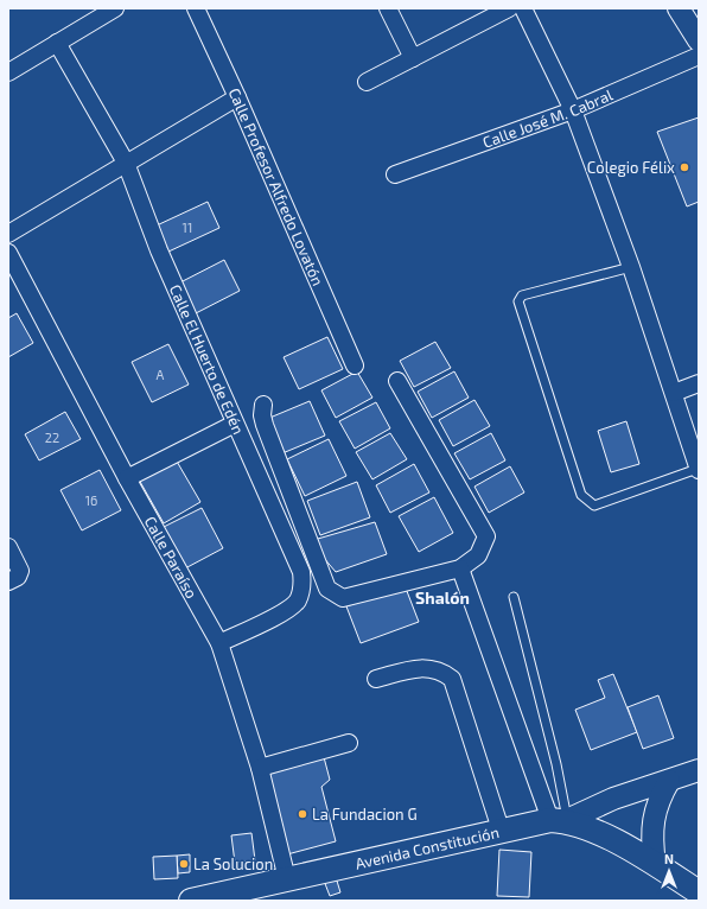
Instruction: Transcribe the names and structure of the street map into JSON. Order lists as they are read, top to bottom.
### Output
{
  "streets": {
    "main road": ["Avenida Constitución"],
    "street": [
      "Calle José M. Cabral",
      "Calle Profesor Alfredo Lovatón",
      "Calle El Huerto de Edén",
      "Calle Paraíso"
    ]
  },
  "crossings": [
    ["Calle El Huerto de Edén", "Calle Paraíso"],
    ["Calle Paraíso", "Avenida Constitución"]
  ],
  "districts": ["Shalón"],
  "places": ["Colegio Félix", "La Fundacion G", "La Solucion"],
  "house_numbers": [
    "11",
    "A",
    "22",
    "16"
  ],
  "north": "top"
}
